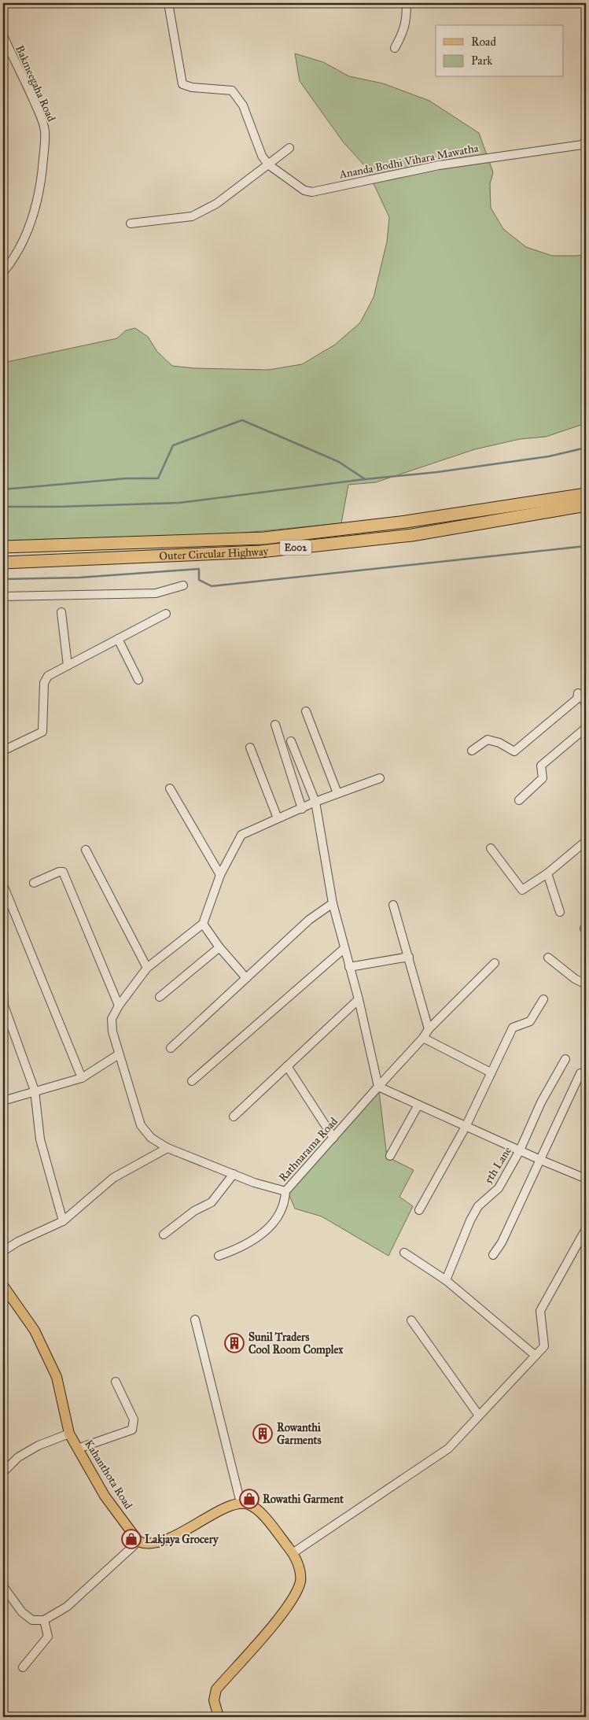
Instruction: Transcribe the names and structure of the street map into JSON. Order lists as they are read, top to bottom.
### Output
{
  "streets": {
    "highway": ["E002", "Outer Circular Highway"],
    "main road": ["Kahanthota Road"],
    "street": [
      "Bakmeegaha Road",
      "Ananda Bodhi Vihara Mawatha",
      "Rathnarama Road",
      "5th Lane"
    ]
  },
  "places": {
    "building": ["Sunil Traders Cool Room Complex", "Rowanthi Garments"],
    "shop": ["Rowathi Garment", "Lakjaya Grocery"]
  },
  "legend": ["Road", "Park"]
}
